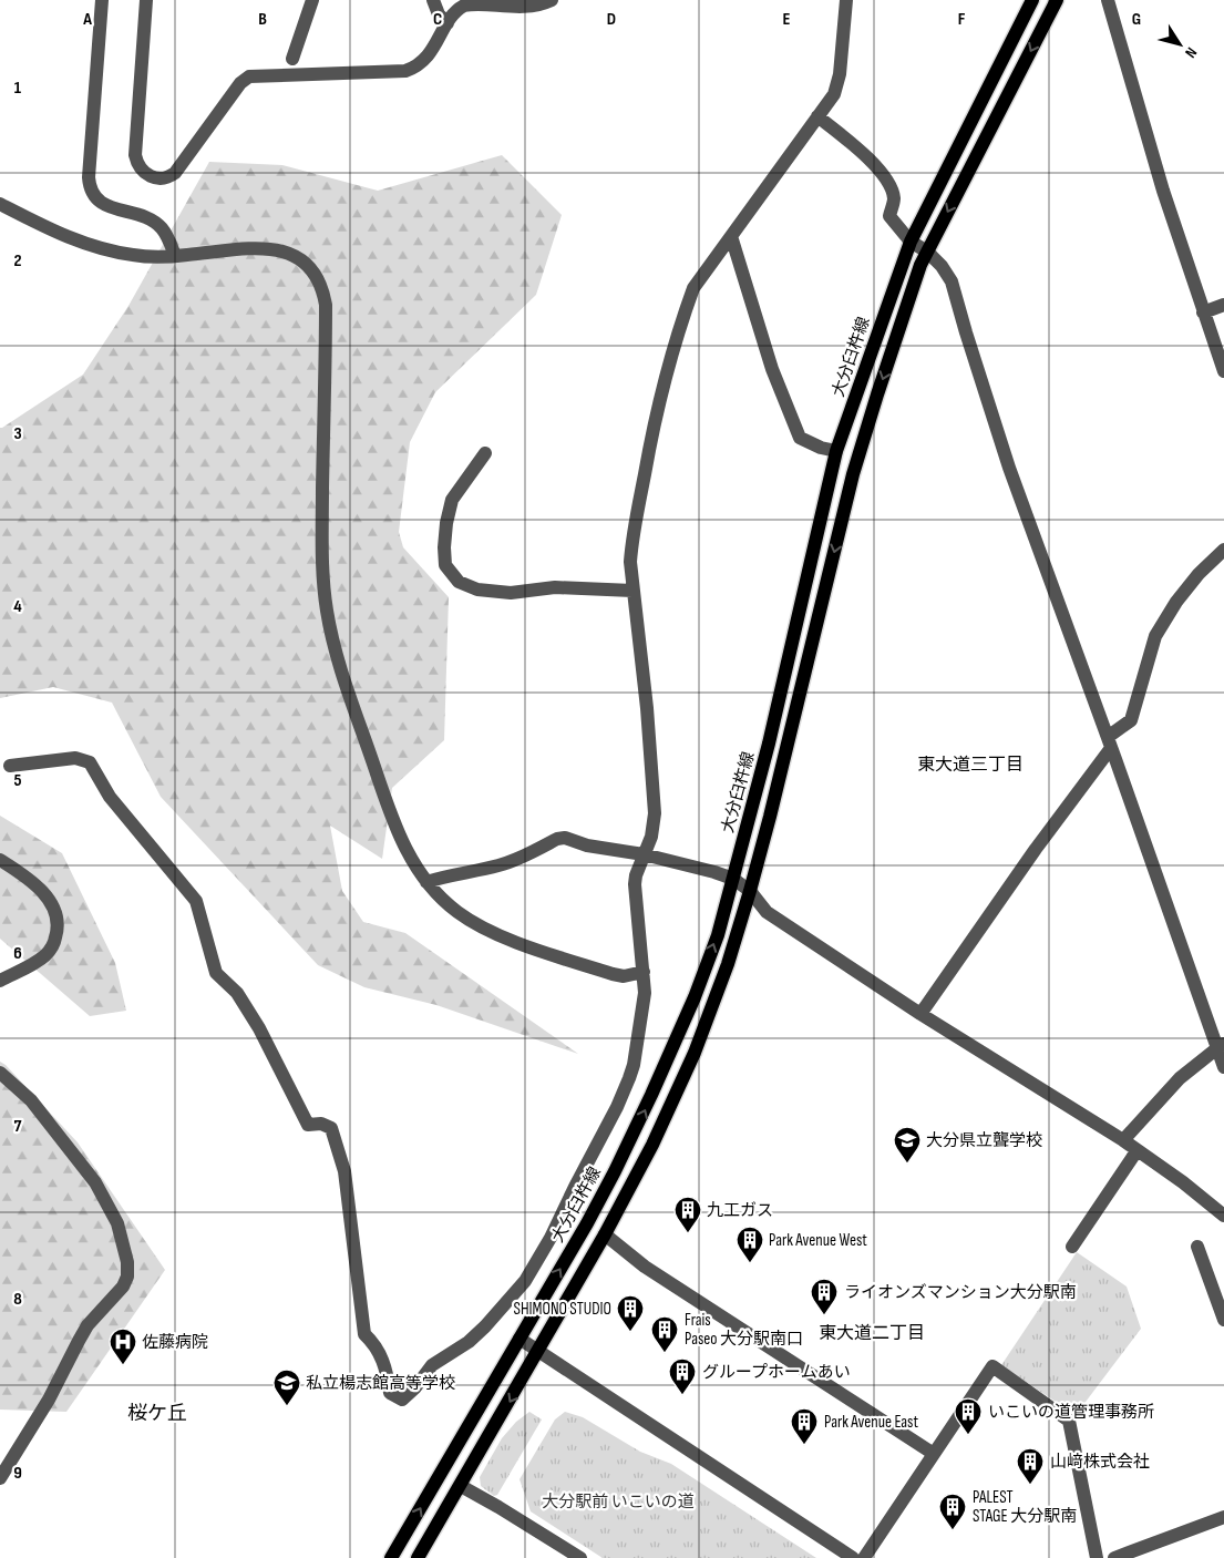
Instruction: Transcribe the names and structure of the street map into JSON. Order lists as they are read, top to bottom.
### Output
{
  "streets": {
    "main road": ["大分臼杵線"]
  },
  "districts": ["東大道三丁目", "東大道二丁目", "桜ケ丘"],
  "parks": ["大分駅前 いこいの道"],
  "places": {
    "school or university": ["大分県立聾学校", "私立楊志館高等学校"],
    "building": [
      "九工ガス",
      "Park Avenue West",
      "ライオンズマンション大分駅南",
      "SHIMONO STUDIO",
      "Frais Paseo 大分駅南口",
      "グループホームあい",
      "いこいの道管理事務所",
      "Park Avenue East",
      "山﨑株式会社",
      "PALEST STAGE 大分駅南"
    ],
    "hospital": ["佐藤病院"]
  },
  "north": "bottom right",
  "grid": {
    "columns": [
      "A",
      "B",
      "C",
      "D",
      "E",
      "F",
      "G"
    ],
    "rows": [
      "1",
      "2",
      "3",
      "4",
      "5",
      "6",
      "7",
      "8",
      "9"
    ]
  }
}
